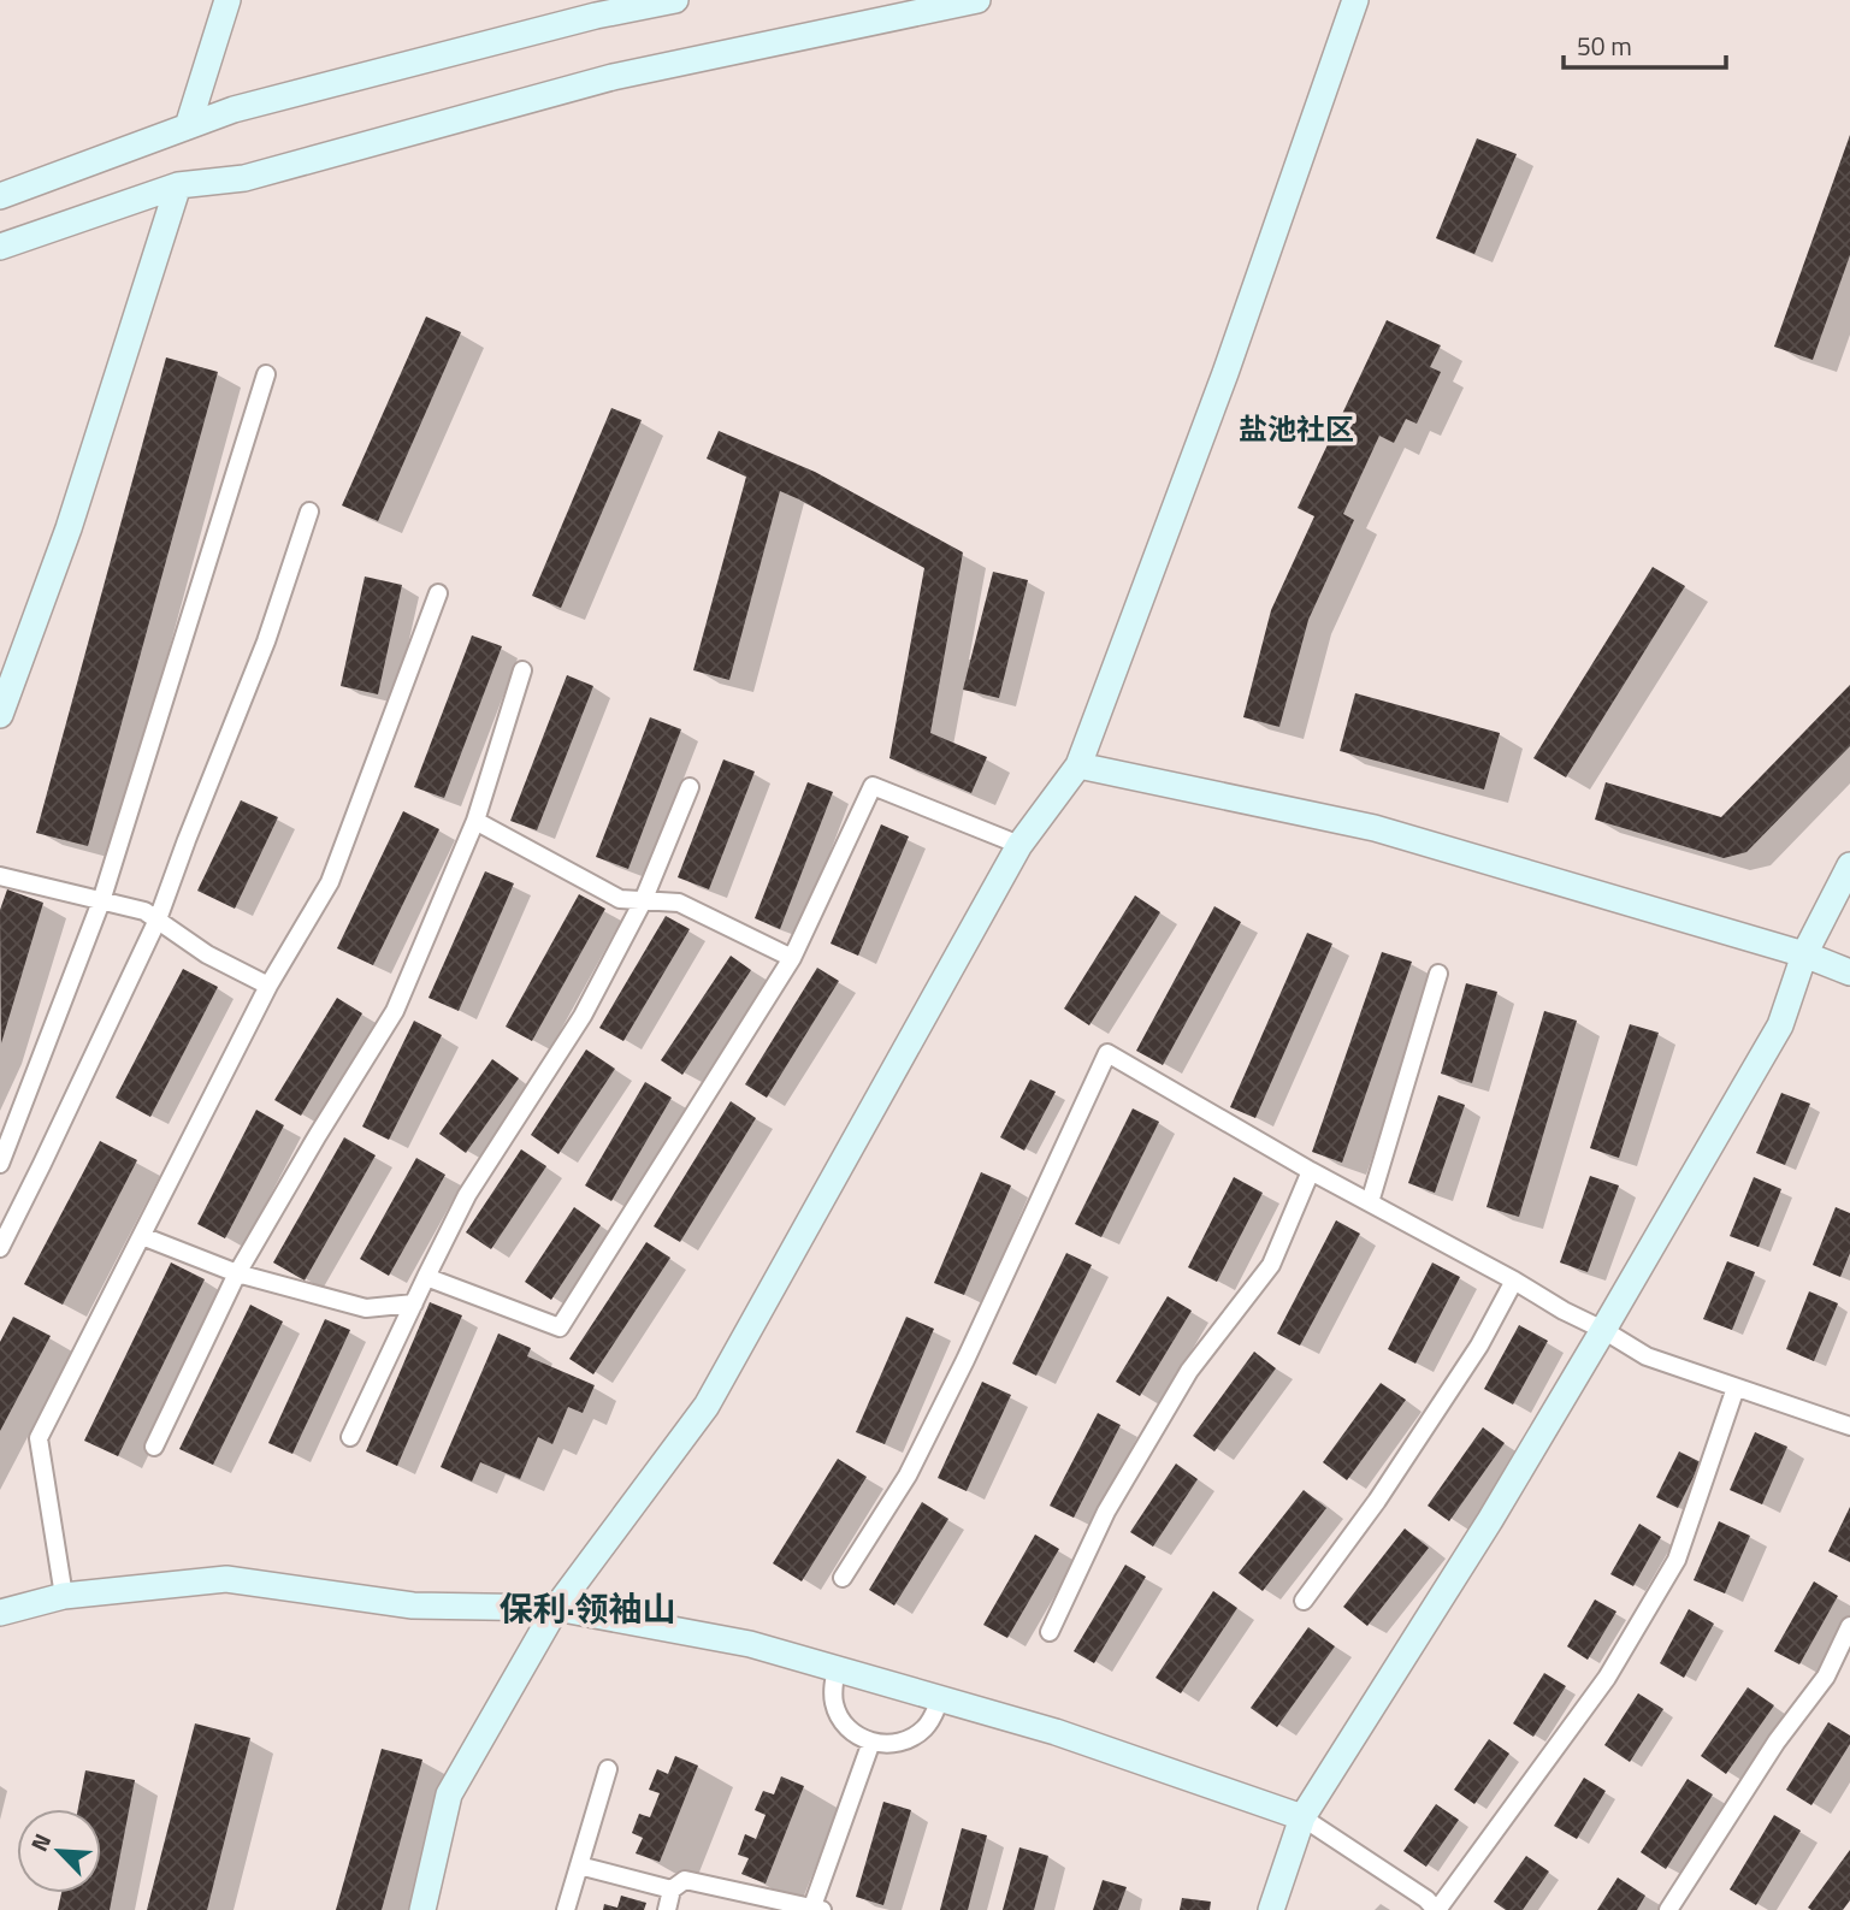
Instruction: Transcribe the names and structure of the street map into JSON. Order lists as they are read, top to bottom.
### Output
{
  "districts": ["盐池社区", "保利·领袖山"],
  "scale_bar": "50 m",
  "north": "top left"
}
